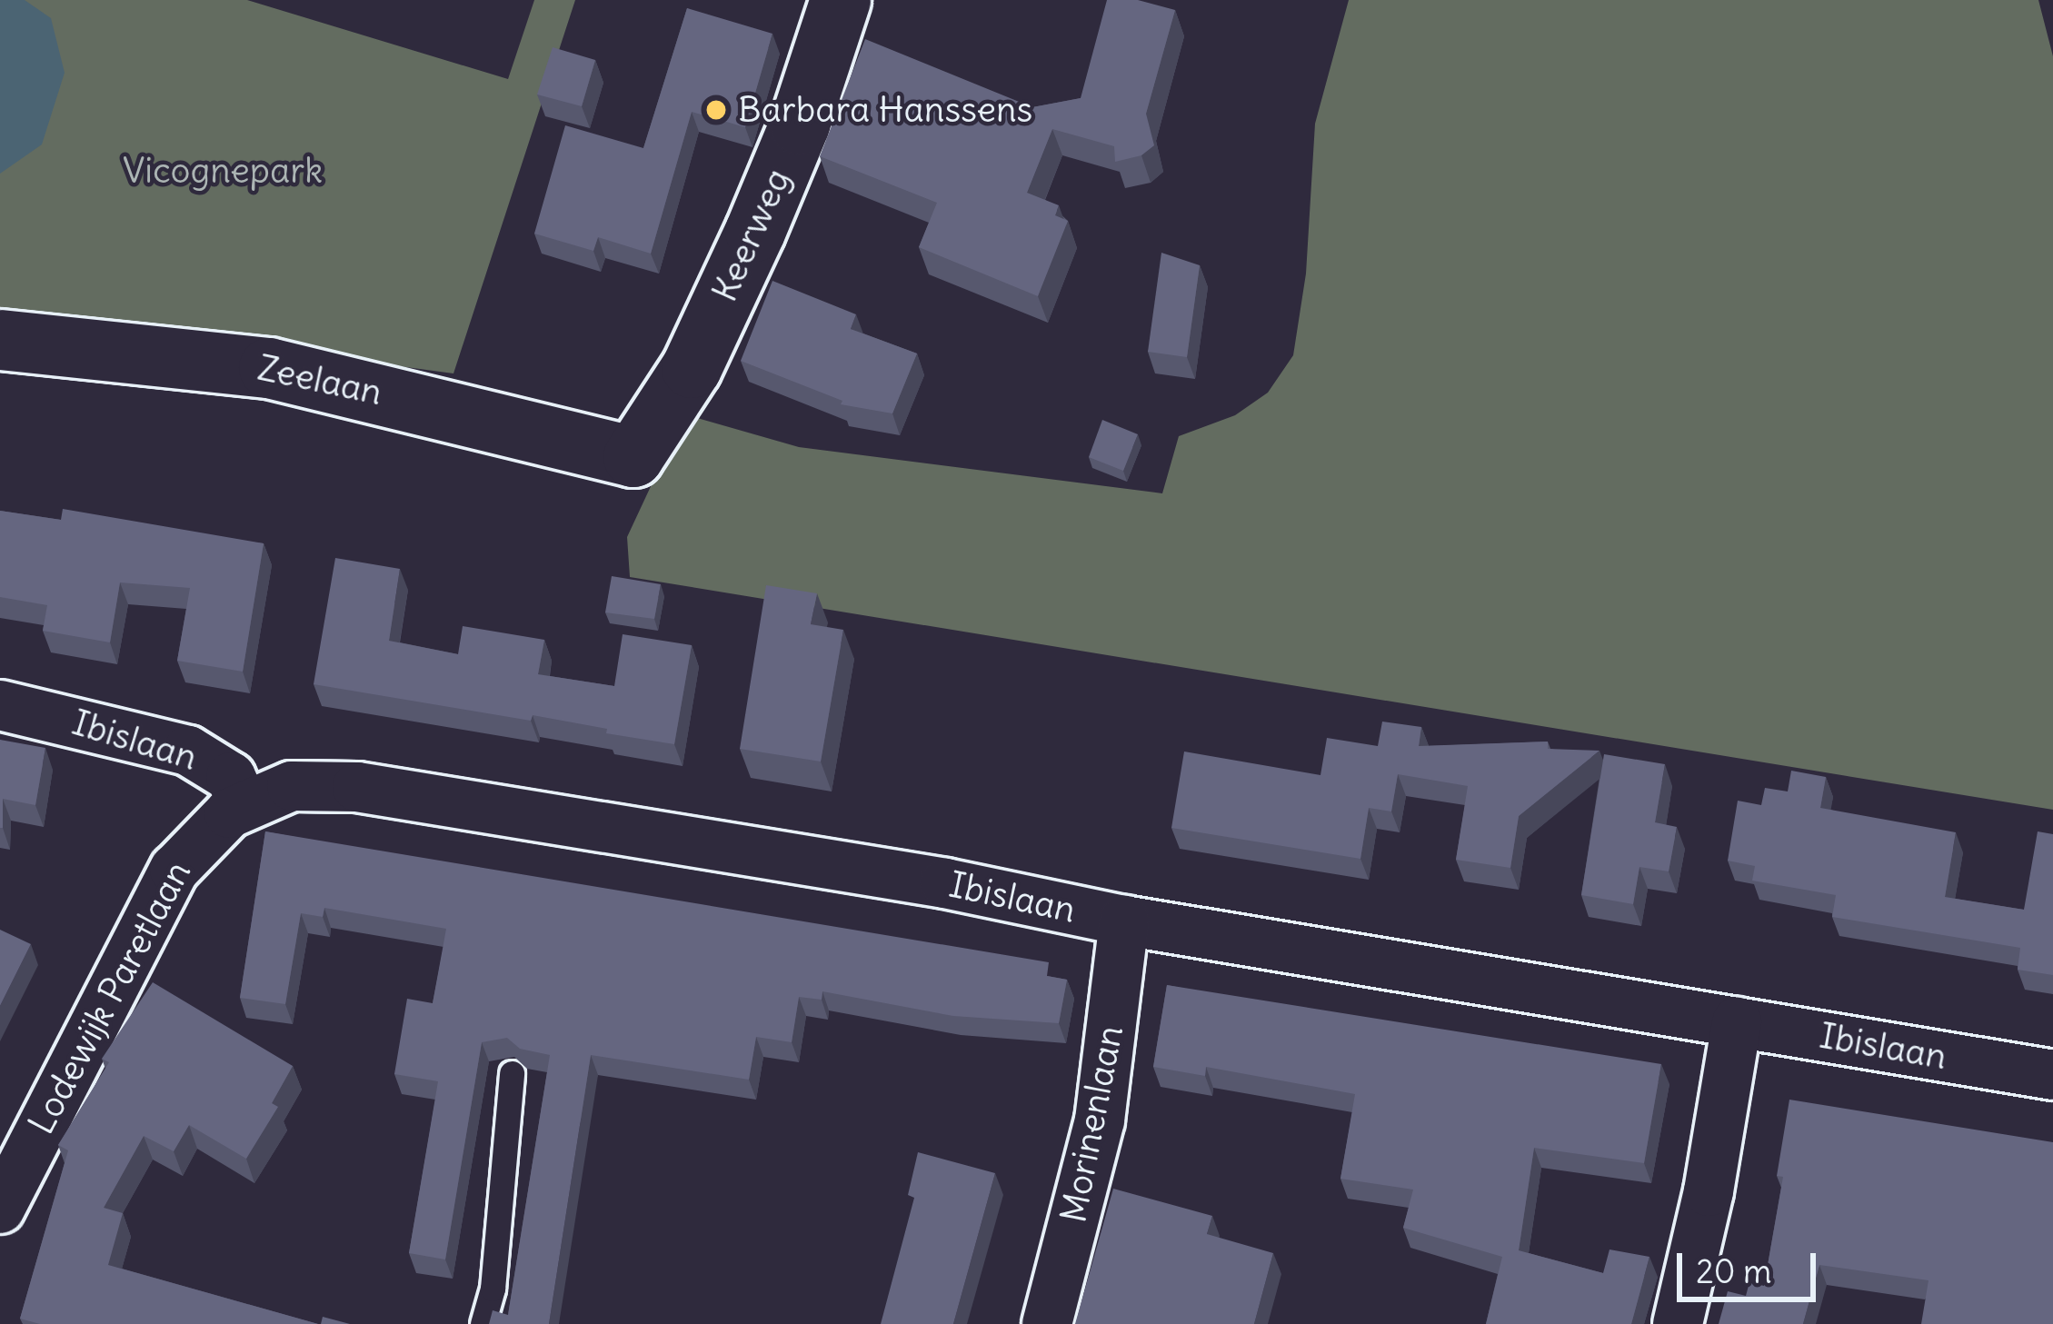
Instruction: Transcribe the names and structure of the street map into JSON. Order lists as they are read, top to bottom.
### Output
{
  "streets": {
    "street": [
      "Keerweg",
      "Zeelaan",
      "Ibislaan",
      "Lodewijk Paretlaan",
      "Morinenlaan"
    ]
  },
  "crossings": [
    ["Keerweg", "Zeelaan"],
    ["Ibislaan", "Lodewijk Paretlaan"],
    ["Ibislaan", "Morinenlaan"]
  ],
  "parks": ["Vicognepark"],
  "places": ["Barbara Hanssens"],
  "scale_bar": "20 m"
}
